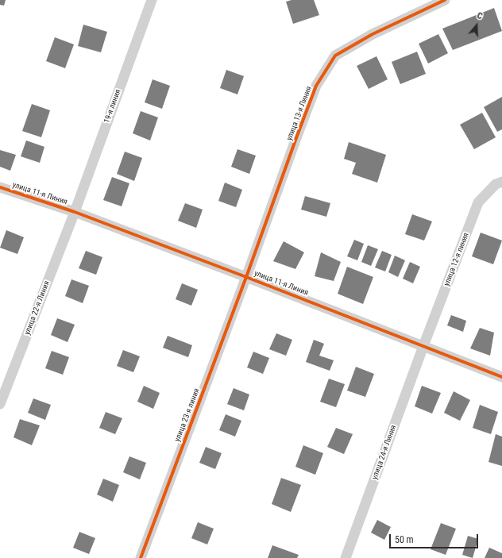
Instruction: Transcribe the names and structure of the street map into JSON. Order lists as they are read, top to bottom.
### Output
{
  "streets": {
    "street": [
      "19-я линия",
      "улица 13-я Линия",
      "улица 11-я Линия",
      "улица 12-я линия",
      "улица 22-я Линия",
      "улица 23-я линия",
      "улица 24-я Линия"
    ]
  },
  "crossings": [
    ["19-я линия", "улица 11-я Линия"],
    ["19-я линия", "улица 22-я Линия"],
    ["улица 13-я Линия", "улица 11-я Линия"],
    ["улица 13-я Линия", "улица 23-я линия"],
    ["улица 11-я Линия", "улица 12-я линия"],
    ["улица 11-я Линия", "улица 22-я Линия"],
    ["улица 11-я Линия", "улица 23-я линия"],
    ["улица 11-я Линия", "улица 24-я Линия"],
    ["улица 12-я линия", "улица 24-я Линия"]
  ],
  "scale_bar": "50 m",
  "north": "top"
}
